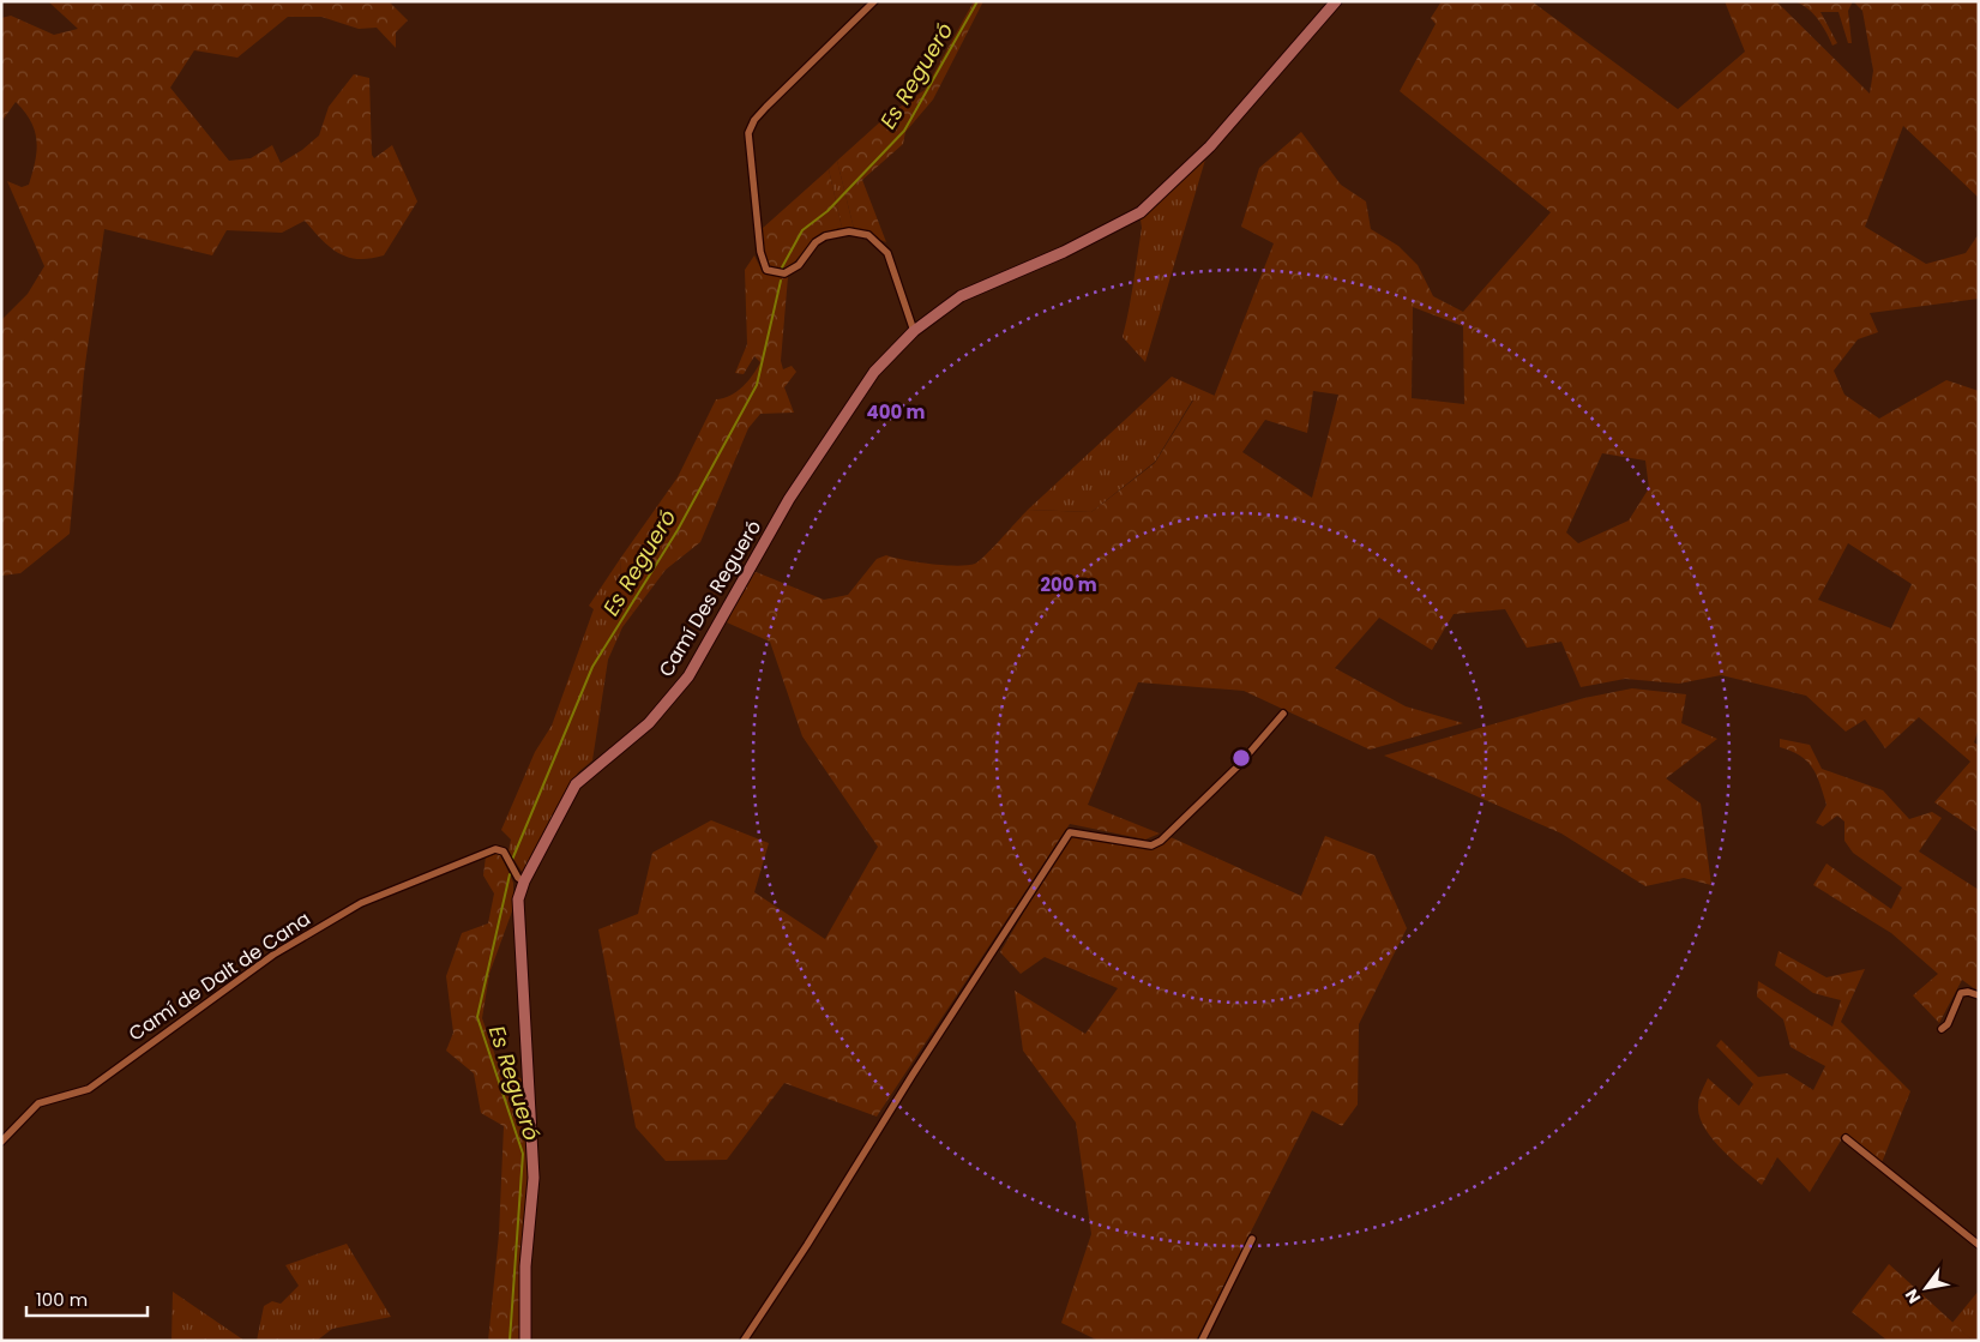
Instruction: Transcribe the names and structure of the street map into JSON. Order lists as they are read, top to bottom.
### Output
{
  "streets": {
    "street": ["Camí Des Regueró", "Camí de Dalt de Cana"]
  },
  "crossings": [
    ["Camí Des Regueró", "Camí de Dalt de Cana"]
  ],
  "water": ["Es Regueró"],
  "scale_bar": "100 m",
  "north": "bottom left",
  "rings": ["400 m", "200 m"]
}
